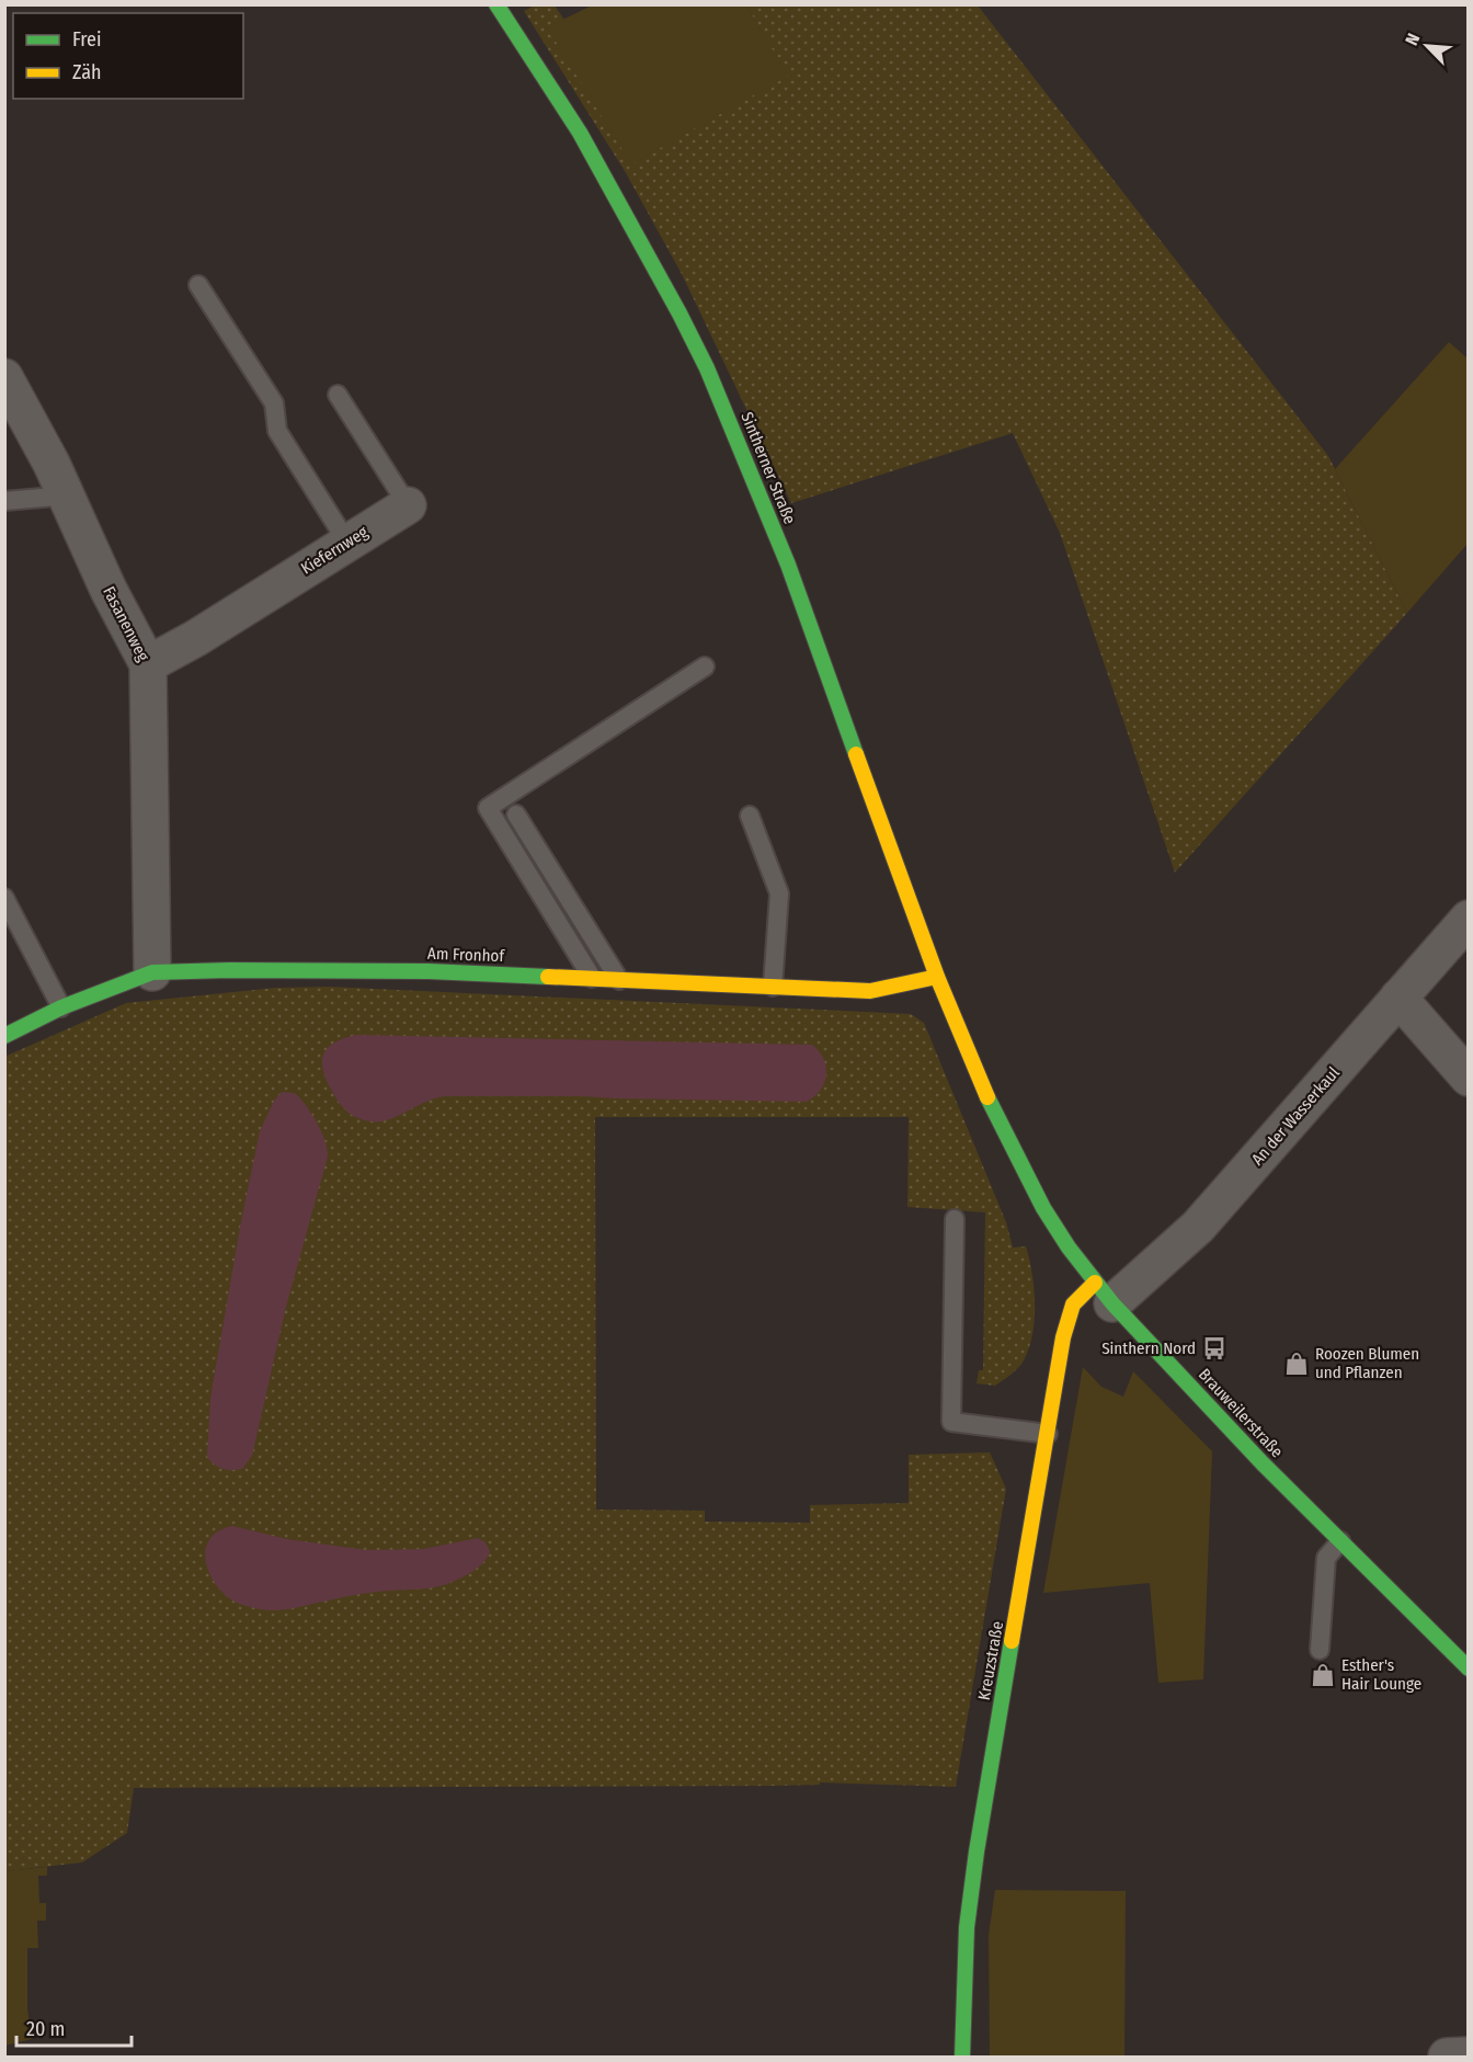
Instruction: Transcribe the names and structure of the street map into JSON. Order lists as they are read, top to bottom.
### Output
{
  "streets": {
    "street": [
      "Sintherner Straße",
      "Kiefernweg",
      "Fasanenweg",
      "Am Fronhof",
      "An der Wasserkaul",
      "Brauweilerstraße",
      "Kreuzstraße"
    ]
  },
  "crossings": [
    ["Sintherner Straße", "Am Fronhof"],
    ["Sintherner Straße", "Brauweilerstraße"],
    ["Kiefernweg", "Fasanenweg"],
    ["Fasanenweg", "Am Fronhof"],
    ["Am Fronhof", "Brauweilerstraße"],
    ["An der Wasserkaul", "Brauweilerstraße"],
    ["An der Wasserkaul", "Kreuzstraße"],
    ["Brauweilerstraße", "Kreuzstraße"]
  ],
  "places": {
    "bus stop": ["Sinthern Nord"],
    "shop": ["Roozen Blumen und Pflanzen", "Esther's Hair Lounge"]
  },
  "legend": ["Frei", "Zäh"],
  "scale_bar": "20 m",
  "north": "top left"
}
